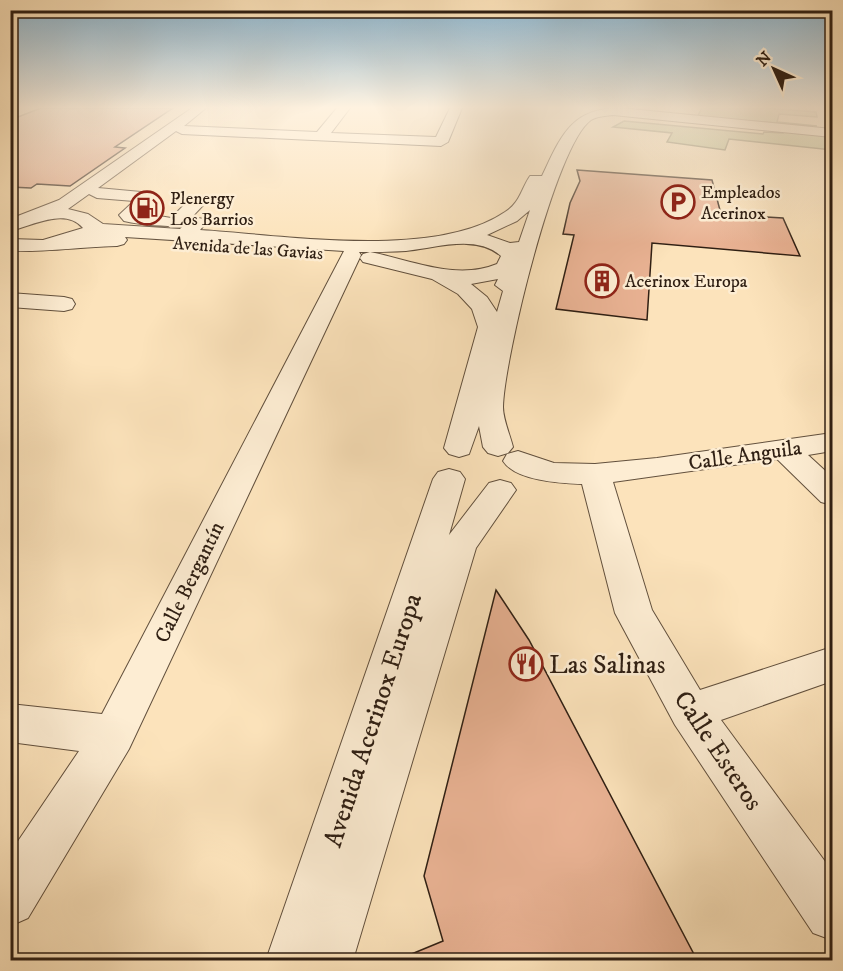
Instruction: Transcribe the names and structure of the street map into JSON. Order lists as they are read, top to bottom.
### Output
{
  "streets": {
    "street": [
      "Avenida de las Gavias",
      "Calle Anguila",
      "Calle Bergantín",
      "Avenida Acerinox Europa",
      "Calle Esteros"
    ]
  },
  "crossings": [
    ["Avenida de las Gavias", "Calle Bergantín"],
    ["Avenida de las Gavias", "Avenida Acerinox Europa"],
    ["Calle Anguila", "Avenida Acerinox Europa"],
    ["Calle Anguila", "Calle Esteros"]
  ],
  "places": {
    "parking": ["Empleados Acerinox"],
    "fuel station": ["Plenergy Los Barrios"],
    "building": ["Acerinox Europa"],
    "restaurant": ["Las Salinas"]
  },
  "north": "top left"
}
